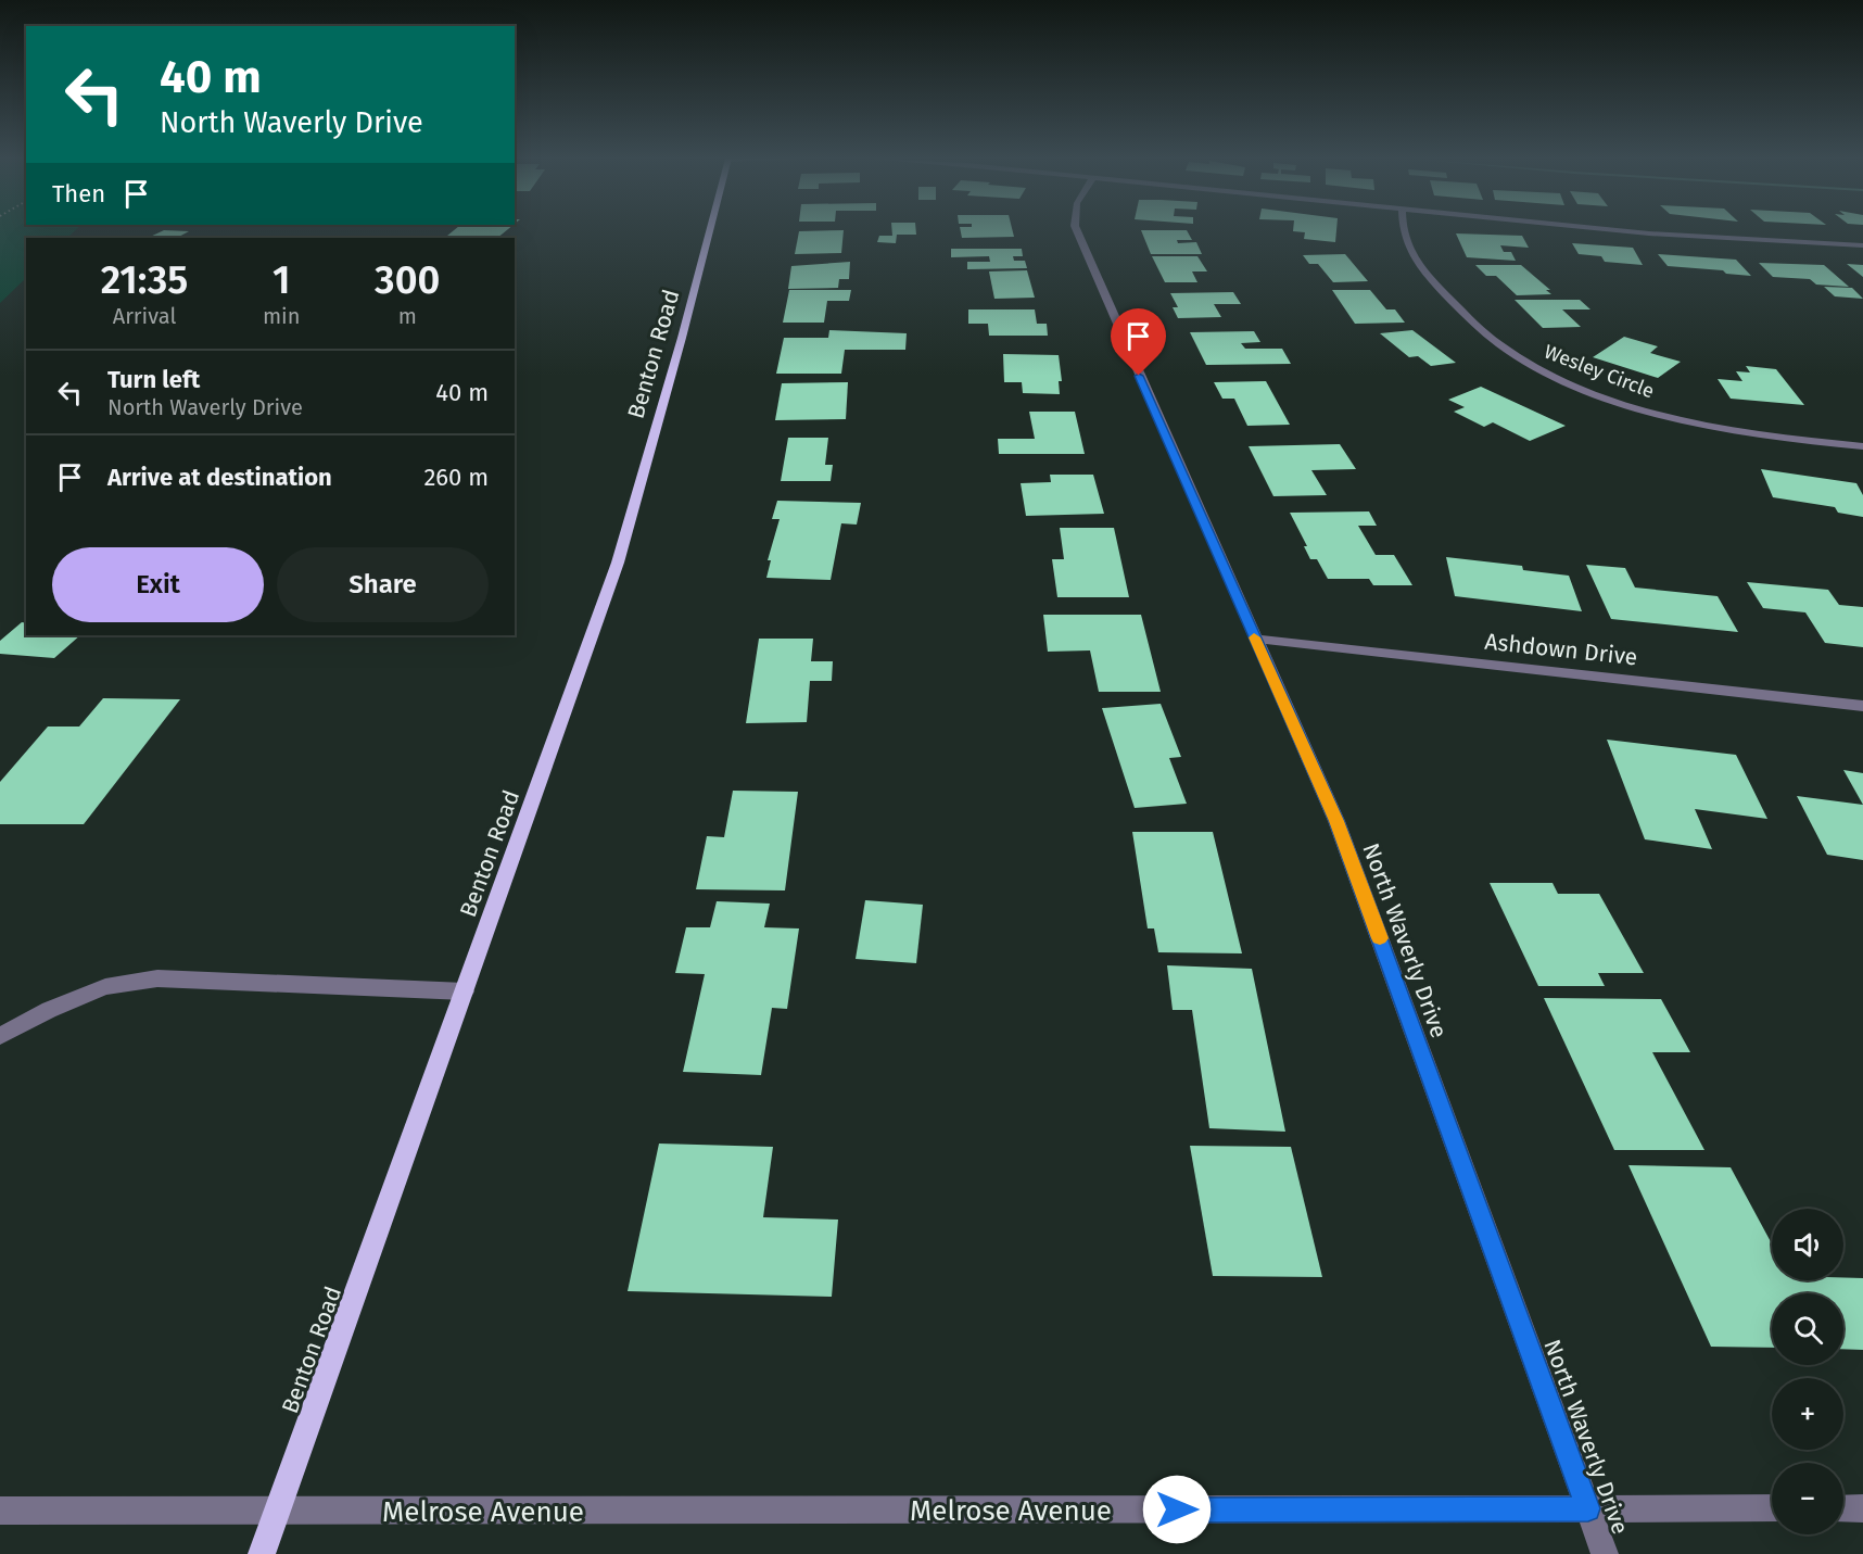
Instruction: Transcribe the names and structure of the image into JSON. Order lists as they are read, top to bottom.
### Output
{
  "streets": {
    "main road": ["Benton Road"],
    "street": [
      "Wesley Circle",
      "Ashdown Drive",
      "North Waverly Drive",
      "Melrose Avenue"
    ]
  },
  "crossings": [
    ["Benton Road", "Melrose Avenue"],
    ["Ashdown Drive", "North Waverly Drive"],
    ["North Waverly Drive", "Melrose Avenue"]
  ],
  "page": {
    "turn": ["40 m", "North Waverly Drive"],
    "then": "Then",
    "eta": [
      "21:35",
      "Arrival",
      "1",
      "min",
      "300",
      "m"
    ],
    "list": [
      {
        "name": "Turn left",
        "note": "North Waverly Drive",
        "value": "40 m"
      },
      {
        "name": "Arrive at destination",
        "value": "260 m"
      }
    ],
    "buttons": ["Exit", "Share"],
    "map_buttons": ["+", "−"]
  }
}
